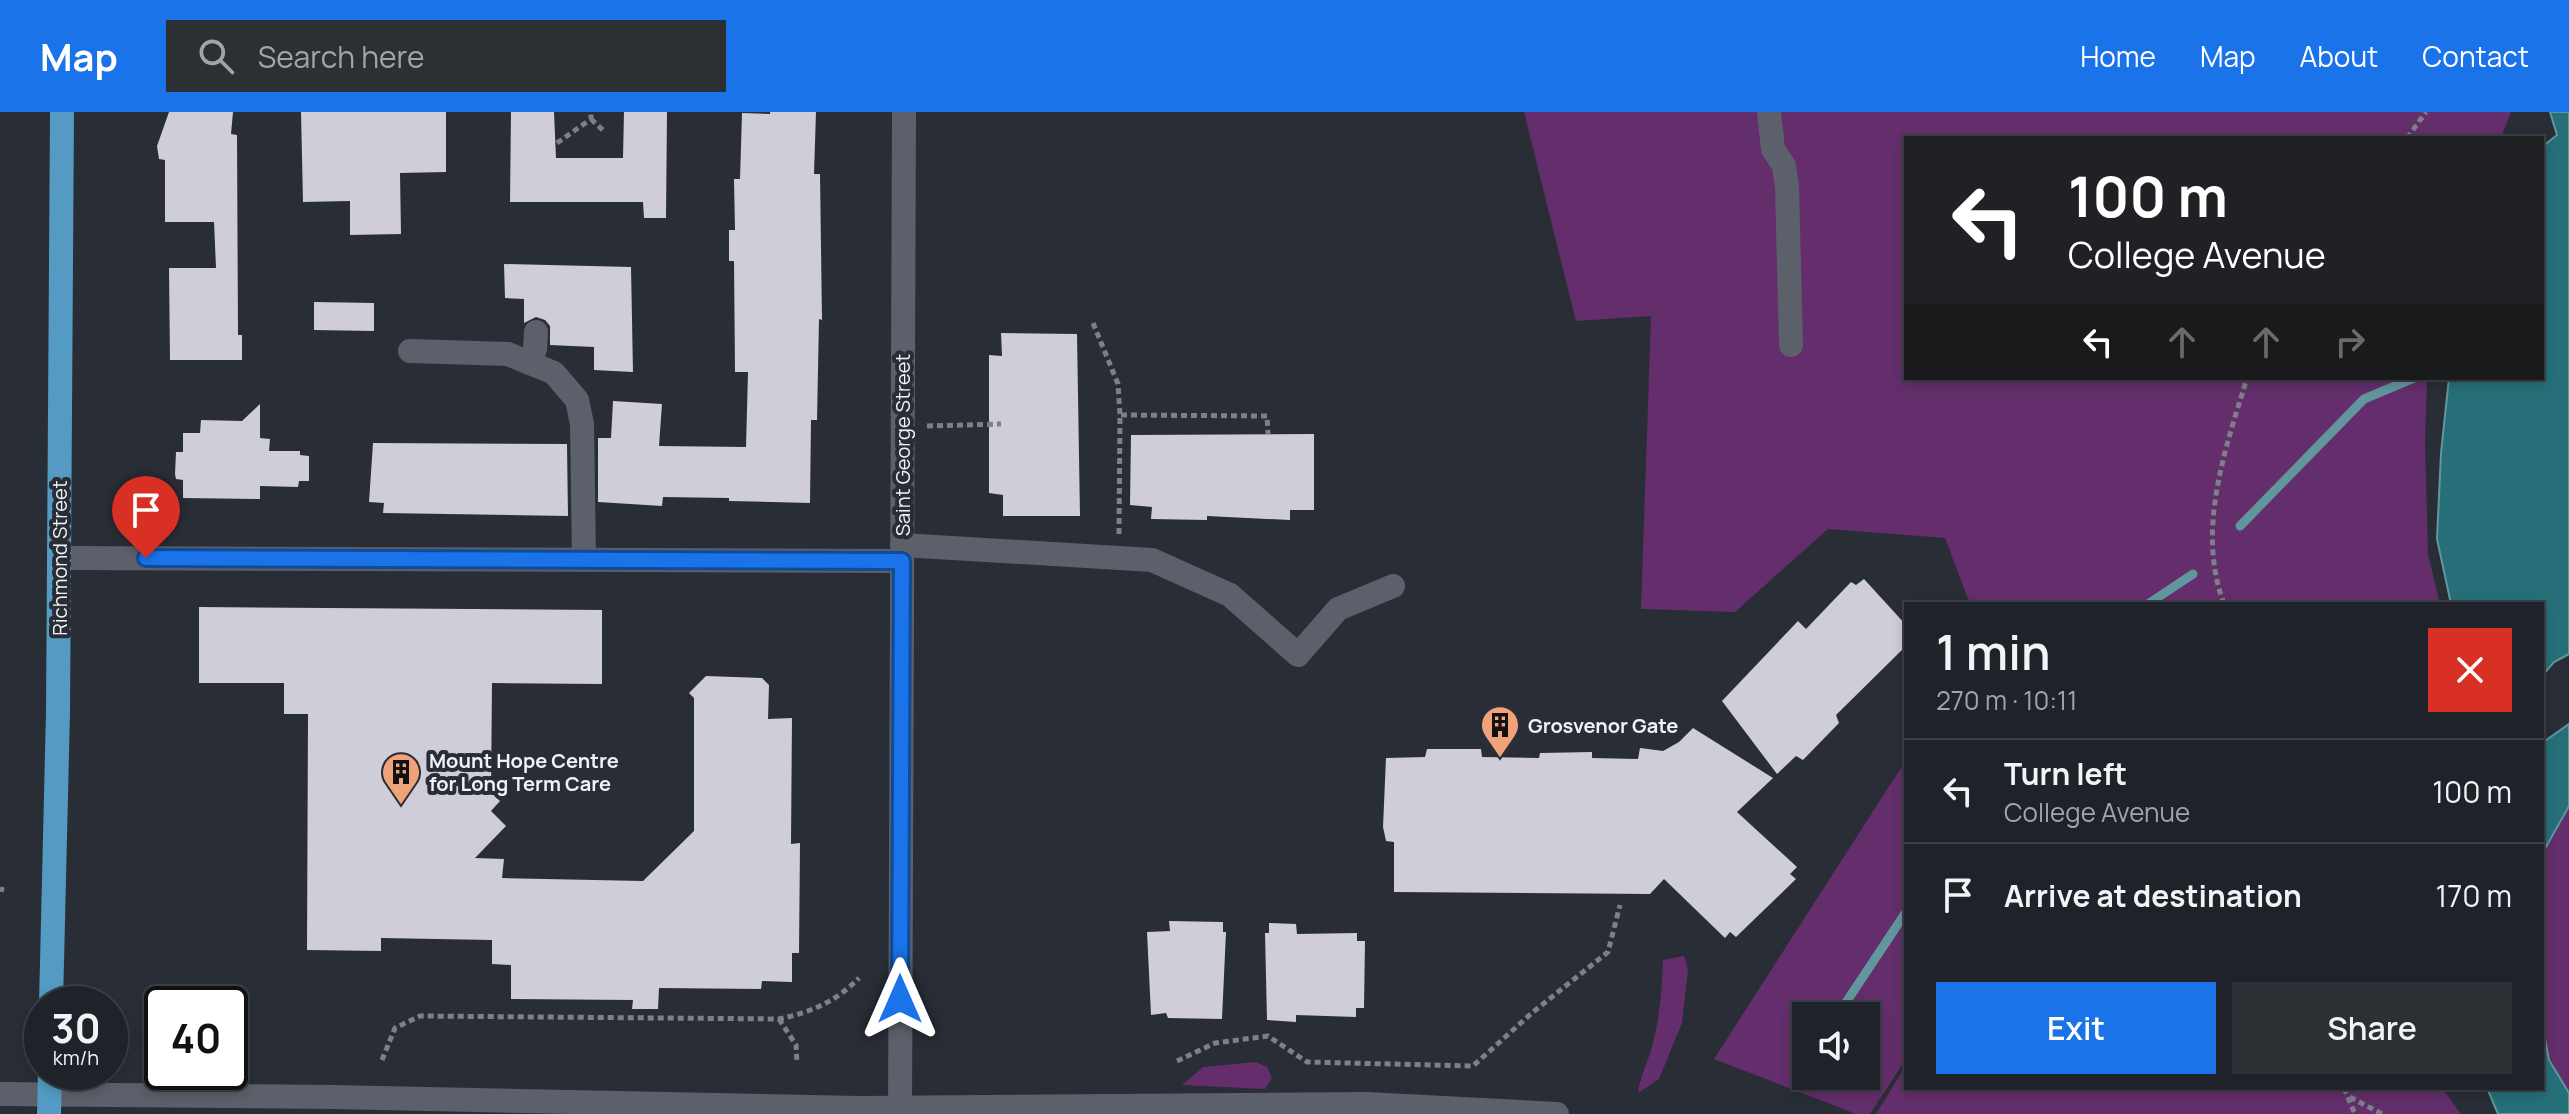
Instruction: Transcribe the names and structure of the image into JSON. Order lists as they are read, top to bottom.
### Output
{
  "streets": {
    "main road": ["Richmond Street"],
    "street": ["Saint George Street"]
  },
  "places": {
    "building": ["Grosvenor Gate", "Mount Hope Centre for Long Term Care"]
  },
  "page": {
    "header": "Map",
    "search": "Search here",
    "nav": [
      "Home",
      "Map",
      "About",
      "Contact"
    ],
    "turn": ["100 m", "College Avenue"],
    "heading": ["1 min", "270 m · 10:11"],
    "list": [
      {
        "name": "Turn left",
        "note": "College Avenue",
        "value": "100 m"
      },
      {
        "name": "Arrive at destination",
        "value": "170 m"
      }
    ],
    "buttons": ["Exit", "Share"],
    "speed": "30 km/h",
    "limit": "40"
  }
}
